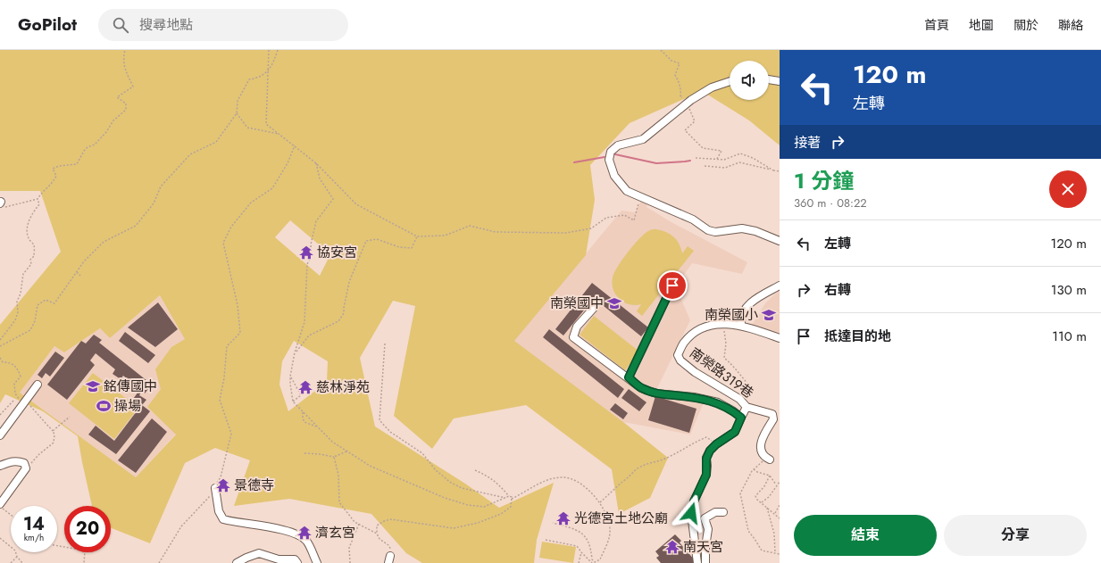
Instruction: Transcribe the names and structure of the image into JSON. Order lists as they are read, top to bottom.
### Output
{
  "streets": {
    "street": ["南榮路319巷"]
  },
  "places": {
    "temple": [
      "協安宮",
      "慈林淨苑",
      "景德寺",
      "光德宮土地公廟",
      "濟玄宮",
      "南天宮"
    ],
    "school or university": ["南榮國中", "南榮國小", "銘傳國中"],
    "sports": ["操場"]
  },
  "page": {
    "header": "GoPilot",
    "search": "搜尋地點",
    "nav": [
      "首頁",
      "地圖",
      "關於",
      "聯絡"
    ],
    "turn": ["120 m", "左轉"],
    "then": "接著",
    "heading": ["1 分鐘", "360 m · 08:22"],
    "list": [
      {
        "name": "左轉",
        "value": "120 m"
      },
      {
        "name": "右轉",
        "value": "130 m"
      },
      {
        "name": "抵達目的地",
        "value": "110 m"
      }
    ],
    "speed": "14 km/h",
    "limit": "20",
    "buttons": ["結束", "分享"]
  }
}
